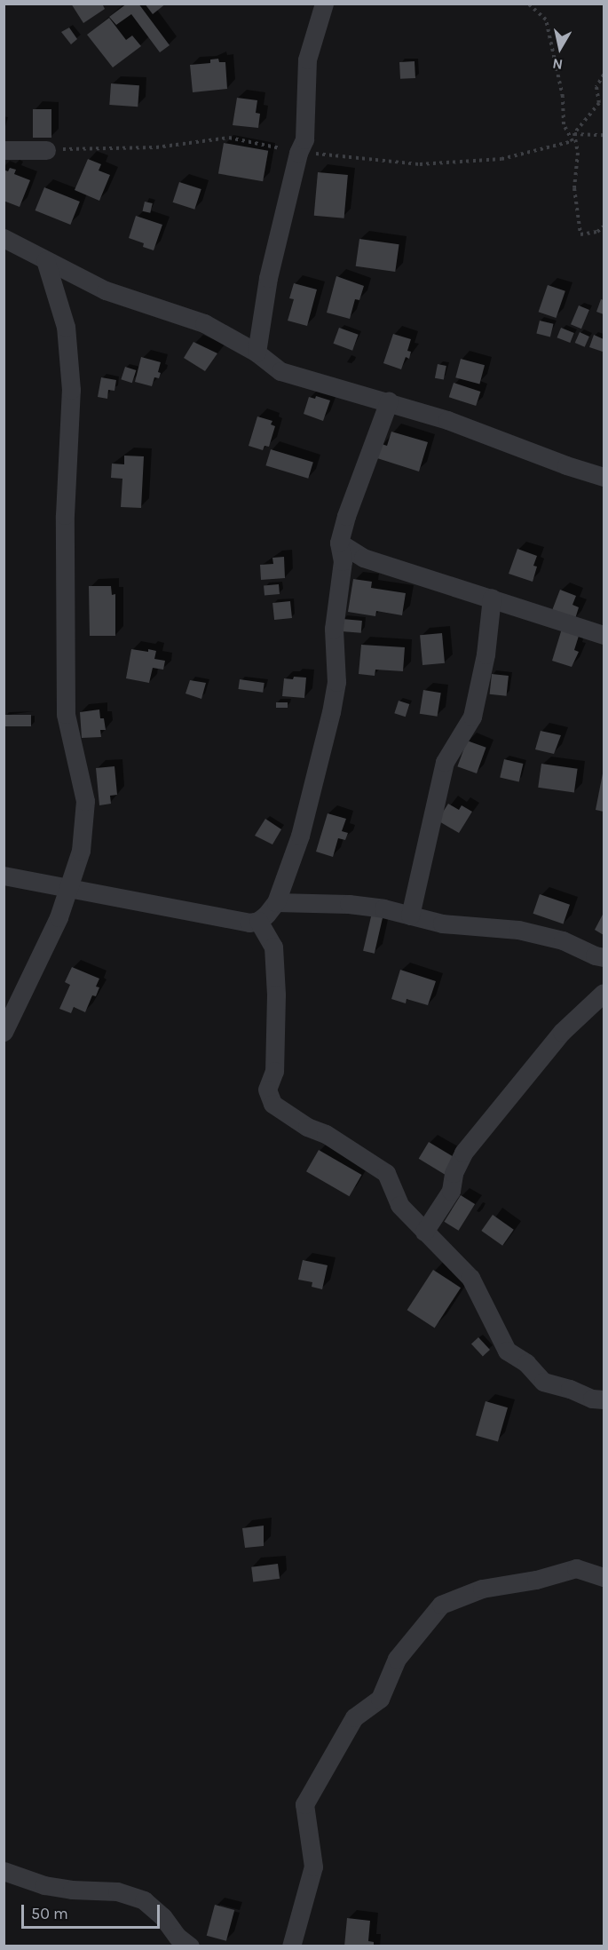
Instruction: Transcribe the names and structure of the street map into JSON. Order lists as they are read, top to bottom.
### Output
{
  "scale_bar": "50 m",
  "north": "bottom"
}
